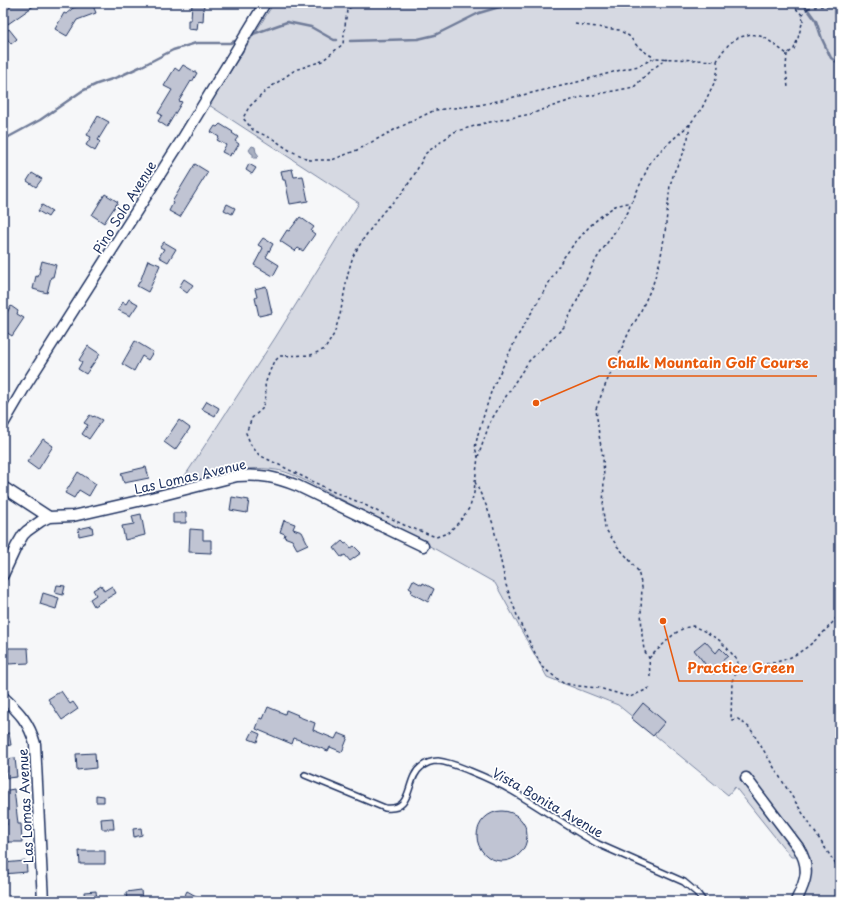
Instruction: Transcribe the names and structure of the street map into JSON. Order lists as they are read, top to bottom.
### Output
{
  "streets": {
    "street": ["Pino Solo Avenue", "Las Lomas Avenue"],
    "lane": ["Vista Bonita Avenue"]
  },
  "places": ["Chalk Mountain Golf Course", "Practice Green"]
}
